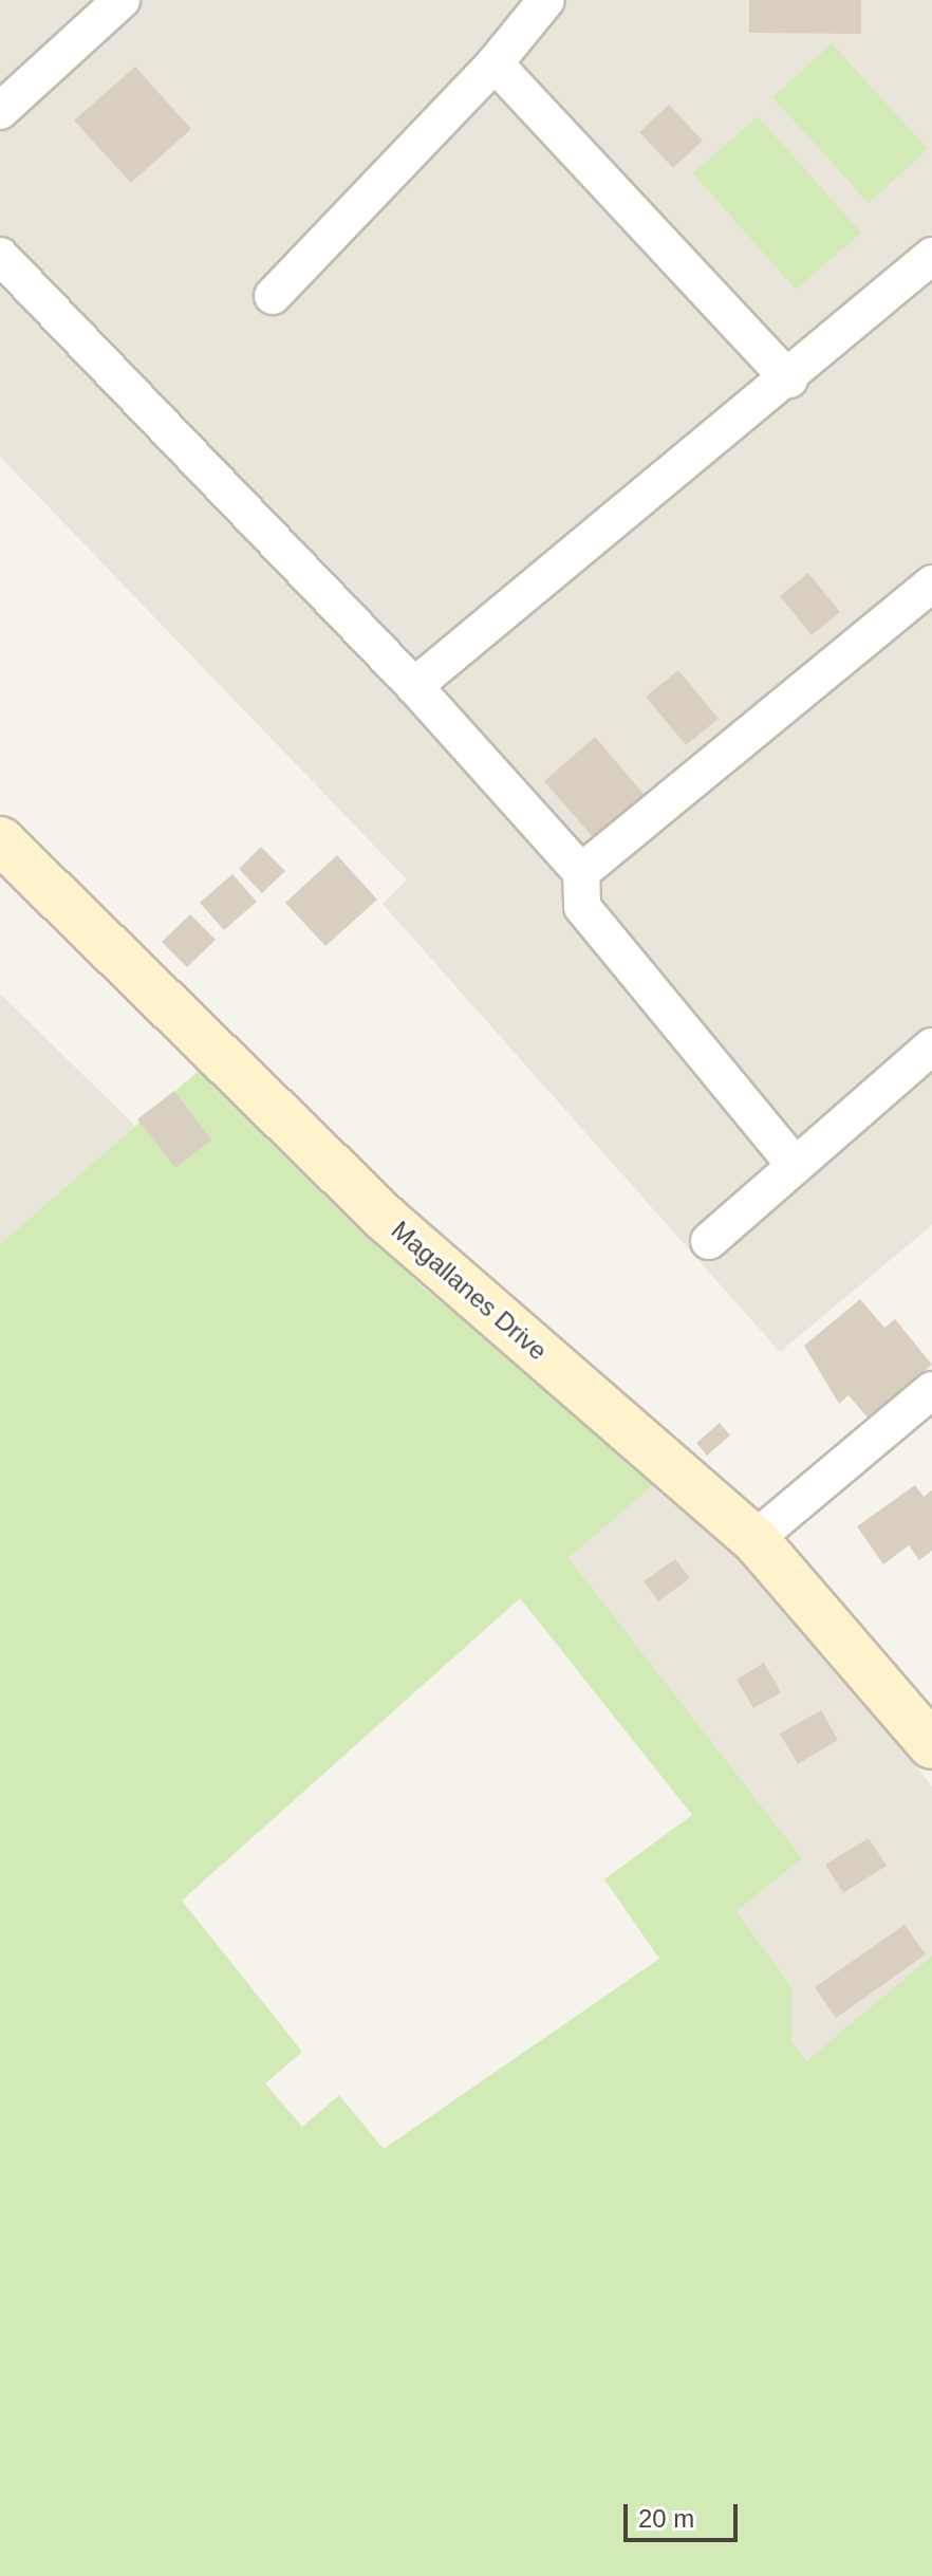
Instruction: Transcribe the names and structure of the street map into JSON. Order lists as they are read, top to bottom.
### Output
{
  "streets": {
    "street": ["Magallanes Drive"]
  },
  "scale_bar": "20 m"
}
